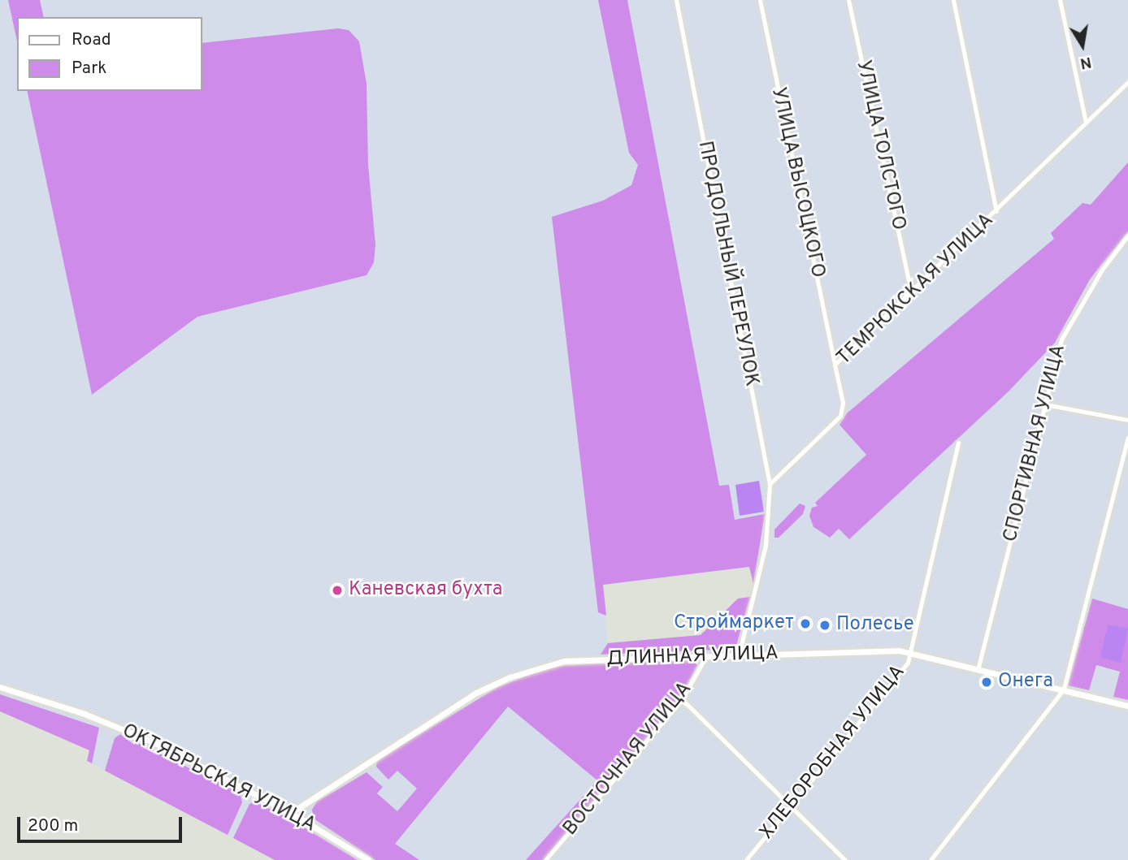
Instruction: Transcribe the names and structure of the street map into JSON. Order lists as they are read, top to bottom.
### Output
{
  "streets": {
    "street": [
      "УЛИЦА ТОЛСТОГО",
      "УЛИЦА ВЫСОЦКОГО",
      "ПРОДОЛЬНЫЙ ПЕРЕУЛОК",
      "ТЕМРЮКСКАЯ УЛИЦА",
      "СПОРТИВНАЯ УЛИЦА",
      "ДЛИННАЯ УЛИЦА",
      "ХЛЕБОРОБНАЯ УЛИЦА",
      "ВОСТОЧНАЯ УЛИЦА",
      "ОКТЯБРЬСКАЯ УЛИЦА"
    ]
  },
  "crossings": [
    ["УЛИЦА ТОЛСТОГО", "ТЕМРЮКСКАЯ УЛИЦА"],
    ["УЛИЦА ВЫСОЦКОГО", "ТЕМРЮКСКАЯ УЛИЦА"],
    ["ПРОДОЛЬНЫЙ ПЕРЕУЛОК", "ТЕМРЮКСКАЯ УЛИЦА"],
    ["СПОРТИВНАЯ УЛИЦА", "ДЛИННАЯ УЛИЦА"],
    ["ДЛИННАЯ УЛИЦА", "ХЛЕБОРОБНАЯ УЛИЦА"],
    ["ДЛИННАЯ УЛИЦА", "ВОСТОЧНАЯ УЛИЦА"],
    ["ДЛИННАЯ УЛИЦА", "ОКТЯБРЬСКАЯ УЛИЦА"]
  ],
  "places": [
    "Каневская бухта",
    "Строймаркет",
    "Полесье",
    "Онега"
  ],
  "legend": ["Road", "Park"],
  "scale_bar": "200 m",
  "north": "bottom"
}
